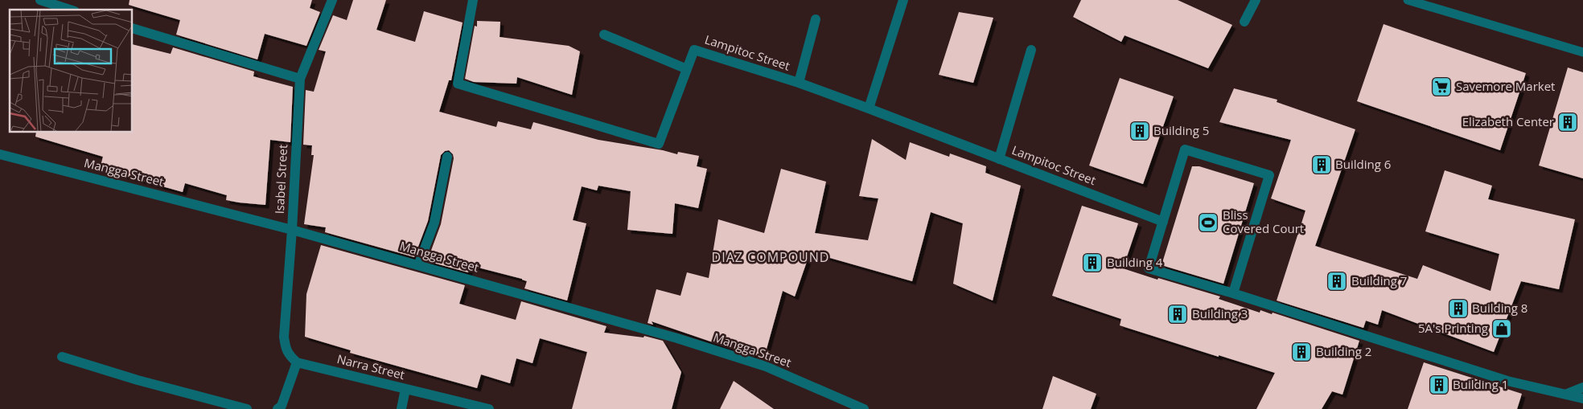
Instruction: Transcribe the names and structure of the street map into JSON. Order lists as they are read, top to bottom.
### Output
{
  "streets": {
    "street": [
      "Lampitoc Street",
      "Mangga Street",
      "Isabel Street",
      "Narra Street"
    ]
  },
  "crossings": [
    ["Mangga Street", "Isabel Street"],
    ["Isabel Street", "Narra Street"]
  ],
  "districts": ["DIAZ COMPOUND"],
  "places": {
    "supermarket": ["Savemore Market"],
    "building": [
      "Elizabeth Center",
      "Building 5",
      "Building 6",
      "Building 4",
      "Building 7",
      "Building 8",
      "Building 3",
      "Building 2",
      "Building 1"
    ],
    "sports": ["Bliss Covered Court"],
    "shop": ["5A's Printing"]
  }
}
